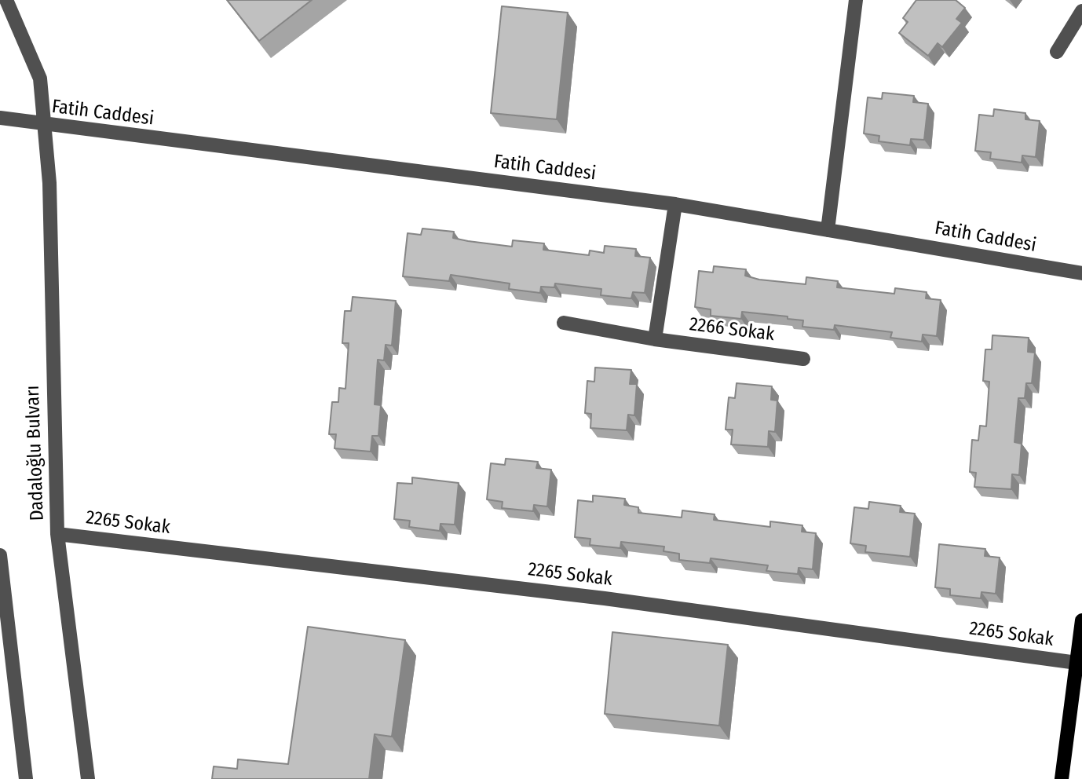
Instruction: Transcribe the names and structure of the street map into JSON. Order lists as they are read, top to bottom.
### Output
{
  "streets": {
    "street": [
      "Fatih Caddesi",
      "2266 Sokak",
      "Dadaloğlu Bulvarı",
      "2265 Sokak"
    ]
  },
  "crossings": [
    ["Fatih Caddesi", "Dadaloğlu Bulvarı"],
    ["Dadaloğlu Bulvarı", "2265 Sokak"]
  ]
}
